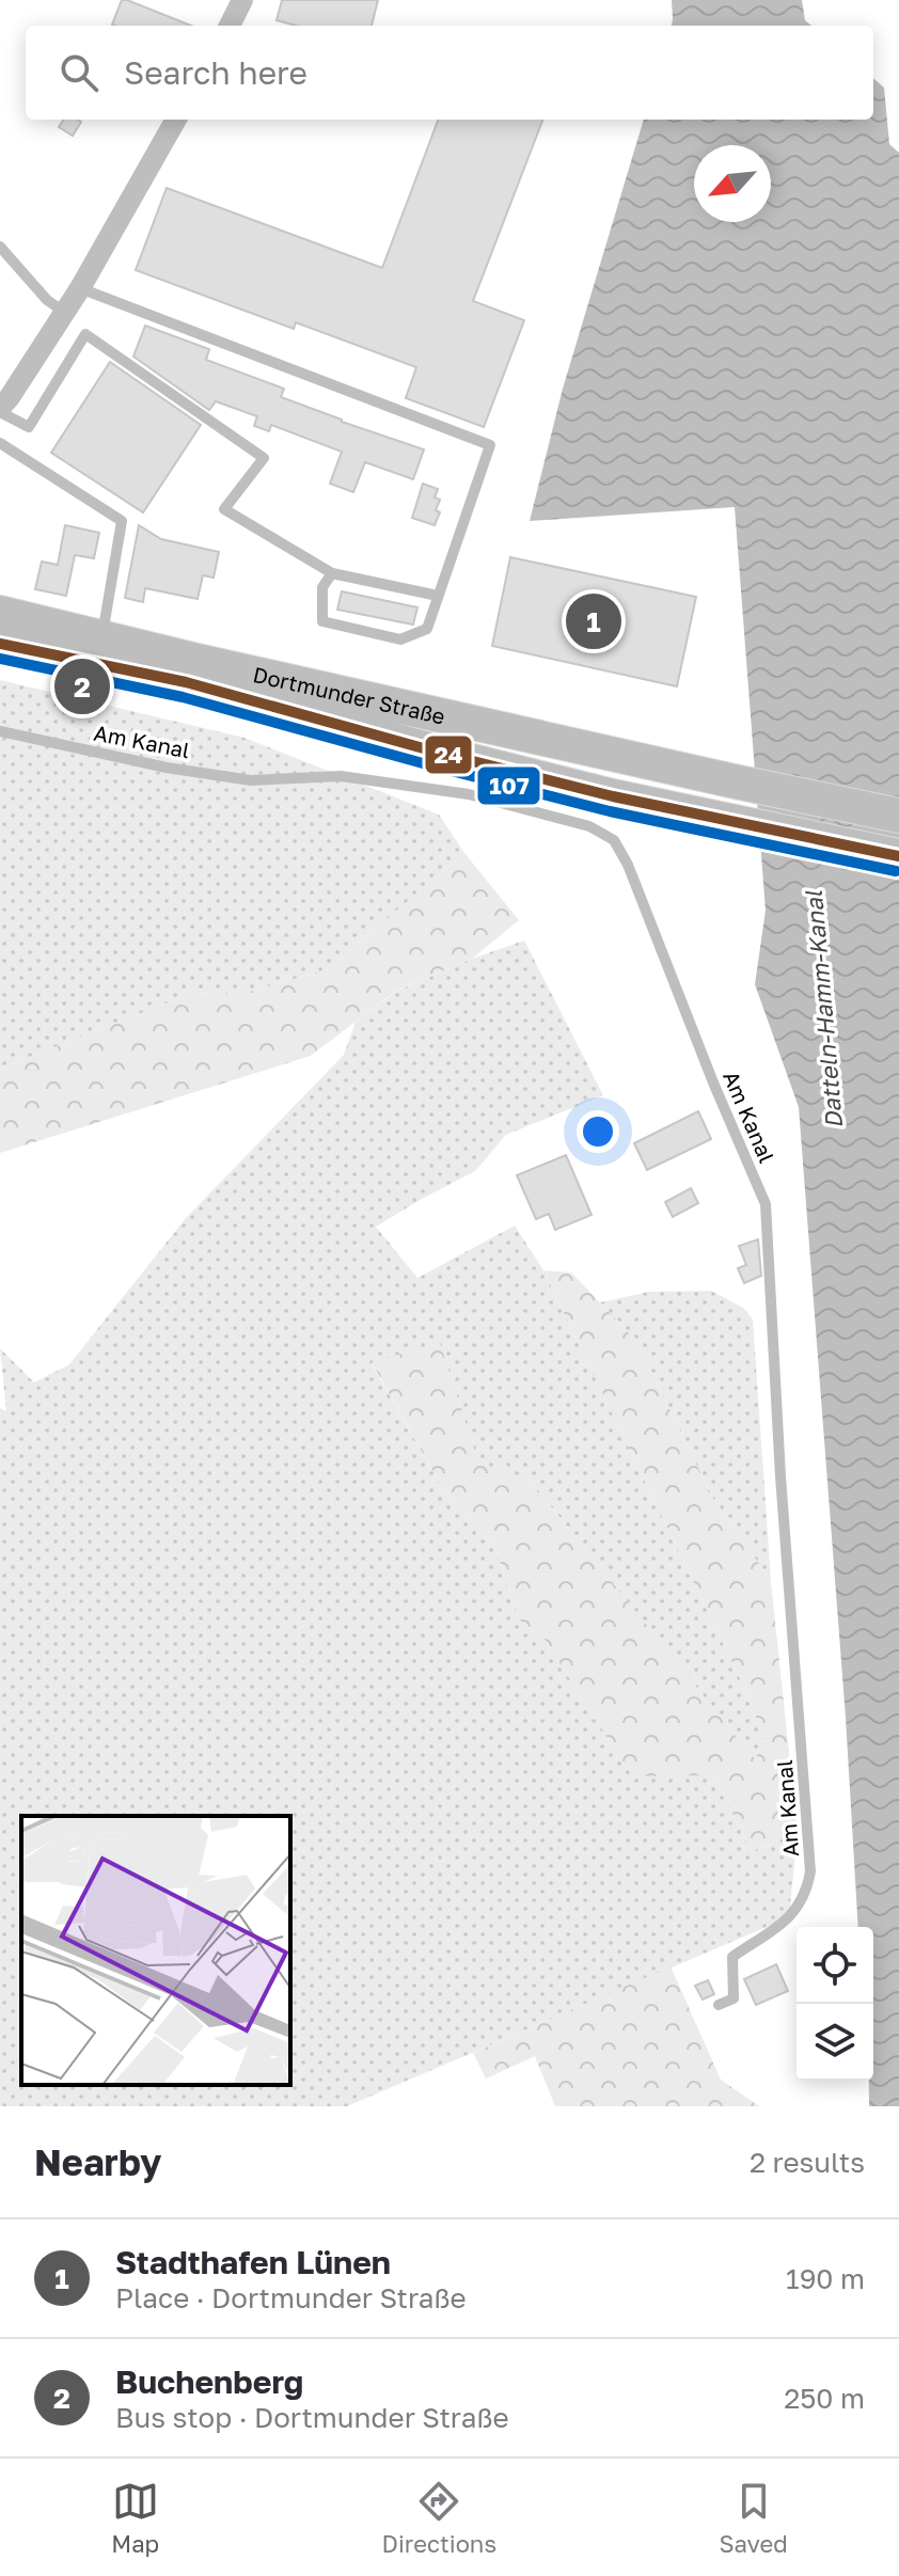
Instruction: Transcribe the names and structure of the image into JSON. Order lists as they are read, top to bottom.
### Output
{
  "streets": {
    "main road": ["Dortmunder Straße"],
    "lane": ["Am Kanal"]
  },
  "water": ["Datteln-Hamm-Kanal"],
  "lines": ["transit line 24", "transit line 107"],
  "north": "bottom left",
  "page": {
    "search": "Search here",
    "pins": ["1", "2"],
    "heading": ["Nearby", "2 results"],
    "list": [
      {
        "mark": "1",
        "name": "Stadthafen Lünen",
        "note": "Place · Dortmunder Straße",
        "value": "190 m"
      },
      {
        "mark": "2",
        "name": "Buchenberg",
        "note": "Bus stop · Dortmunder Straße",
        "value": "250 m"
      }
    ],
    "nav": ["Map", "Directions", "Saved"]
  }
}
